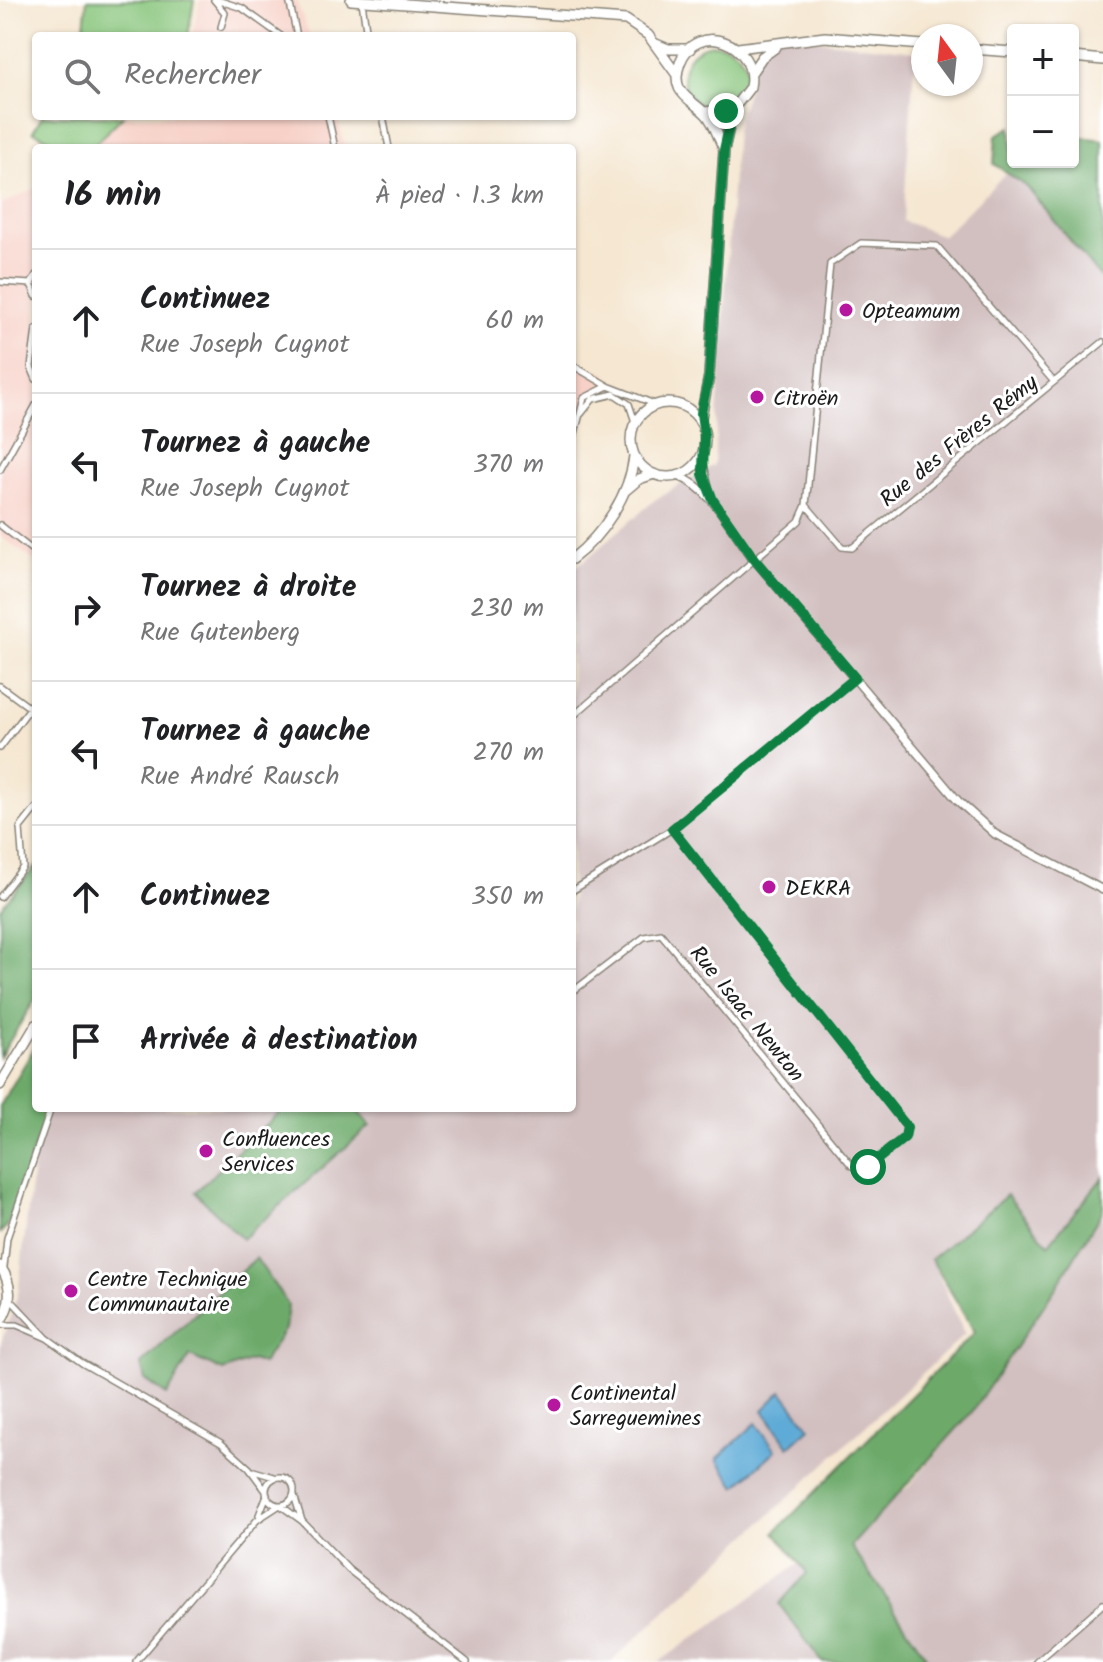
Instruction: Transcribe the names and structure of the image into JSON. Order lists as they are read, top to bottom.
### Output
{
  "streets": {
    "street": ["Rue des Frères Rémy", "Rue Isaac Newton"]
  },
  "places": [
    "Opteamum",
    "Citroën",
    "DEKRA",
    "Confluences Services",
    "Centre Technique Communautaire",
    "Continental Sarreguemines"
  ],
  "north": "top",
  "page": {
    "map_buttons": ["+", "−"],
    "search": "Rechercher",
    "heading": ["16 min", "À pied · 1.3 km"],
    "list": [
      ["Continuez", "Rue Joseph Cugnot", "60 m"],
      ["Tournez à gauche", "Rue Joseph Cugnot", "370 m"],
      ["Tournez à droite", "Rue Gutenberg", "230 m"],
      ["Tournez à gauche", "Rue André Rausch", "270 m"],
      ["Continuez", "350 m"],
      "Arrivée à destination"
    ]
  }
}
